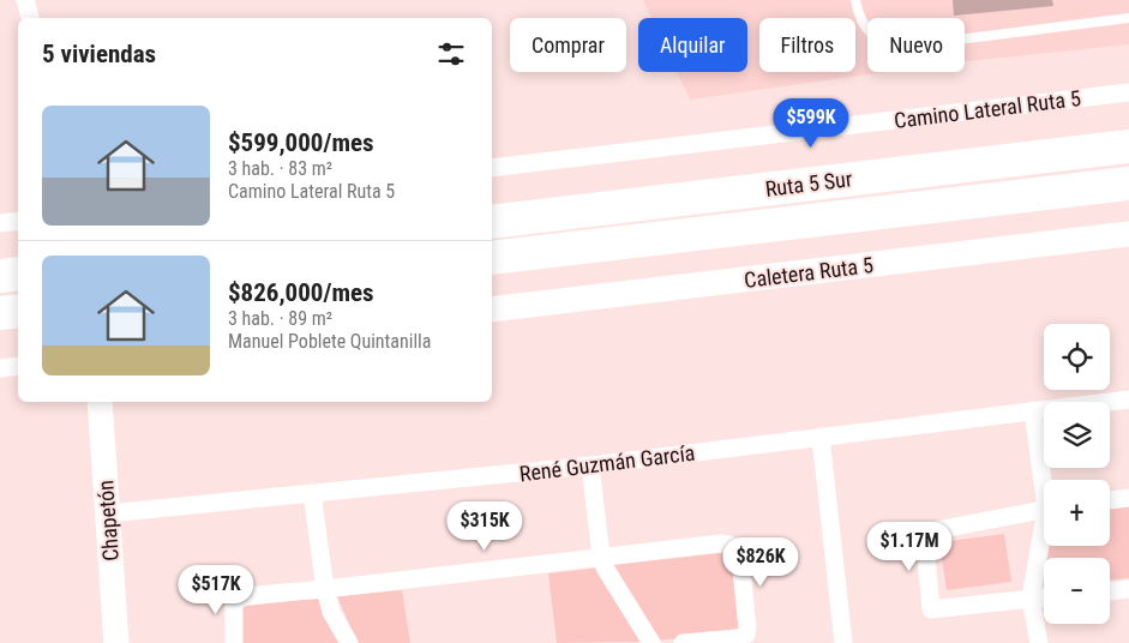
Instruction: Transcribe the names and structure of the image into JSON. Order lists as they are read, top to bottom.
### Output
{
  "streets": {
    "highway": ["Ruta 5 Sur"],
    "street": [
      "Camino Lateral Ruta 5",
      "Caletera Ruta 5",
      "René Guzmán García",
      "Chapetón"
    ]
  },
  "crossings": [
    ["René Guzmán García", "Chapetón"]
  ],
  "page": {
    "chip": [
      "Comprar",
      "Alquilar",
      "Filtros",
      "Nuevo"
    ],
    "heading": "5 viviendas",
    "list": [
      {
        "name": "$599,000/mes",
        "note": "3 hab. · 83 m² · Camino Lateral Ruta 5"
      },
      {
        "name": "$826,000/mes",
        "note": "3 hab. · 89 m² · Manuel Poblete Quintanilla"
      }
    ],
    "price": [
      "$599K",
      "$315K",
      "$1.17M",
      "$826K",
      "$517K"
    ],
    "map_buttons": ["+", "−"]
  }
}
